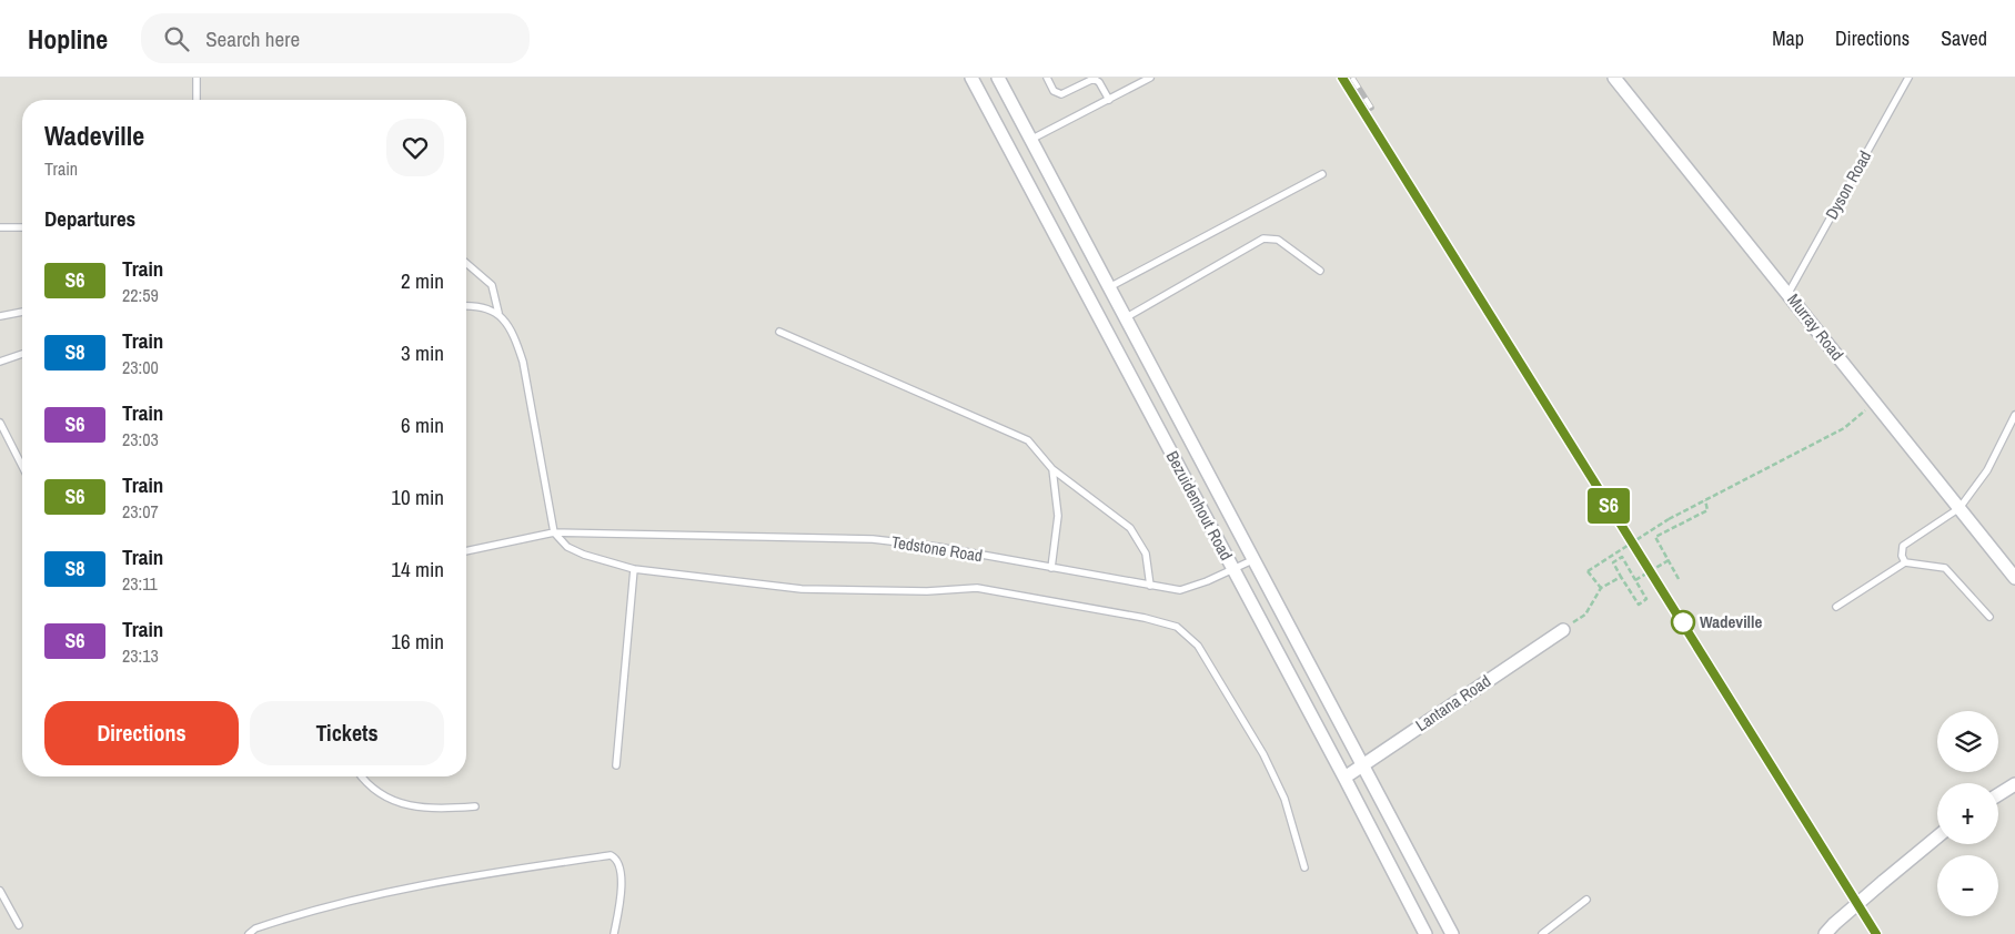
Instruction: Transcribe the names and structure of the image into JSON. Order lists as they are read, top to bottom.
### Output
{
  "streets": {
    "street": ["Murray Road", "Bezuidenhout Road", "Lantana Road"],
    "lane": ["Dyson Road", "Tedstone Road"]
  },
  "crossings": [
    ["Dyson Road", "Murray Road"],
    ["Bezuidenhout Road", "Tedstone Road"],
    ["Bezuidenhout Road", "Lantana Road"]
  ],
  "places": ["Wadeville"],
  "page": {
    "header": "Hopline",
    "search": "Search here",
    "nav": ["Map", "Directions", "Saved"],
    "on_map": "S6",
    "heading": [
      ["Wadeville", "Train"],
      "Departures"
    ],
    "list": [
      {
        "mark": "S6",
        "name": "Train",
        "note": "22:59",
        "value": "2 min"
      },
      {
        "mark": "S8",
        "name": "Train",
        "note": "23:00",
        "value": "3 min"
      },
      {
        "mark": "S6",
        "name": "Train",
        "note": "23:03",
        "value": "6 min"
      },
      {
        "mark": "S6",
        "name": "Train",
        "note": "23:07",
        "value": "10 min"
      },
      {
        "mark": "S8",
        "name": "Train",
        "note": "23:11",
        "value": "14 min"
      },
      {
        "mark": "S6",
        "name": "Train",
        "note": "23:13",
        "value": "16 min"
      }
    ],
    "buttons": ["Directions", "Tickets"],
    "map_buttons": ["+", "−"]
  }
}
